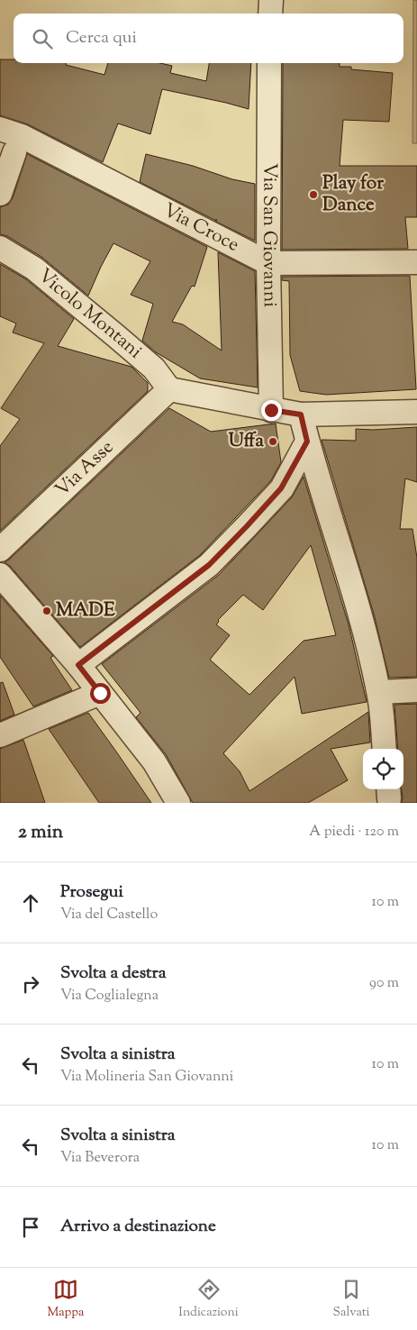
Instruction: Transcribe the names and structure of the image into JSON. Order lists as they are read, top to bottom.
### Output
{
  "streets": {
    "street": [
      "Via Croce",
      "Via San Giovanni",
      "Vicolo Montani",
      "Via Asse"
    ]
  },
  "crossings": [
    ["Via Croce", "Via San Giovanni"],
    ["Vicolo Montani", "Via Asse"]
  ],
  "places": ["Play for Dance", "Uffa", "MADE"],
  "page": {
    "search": "Cerca qui",
    "heading": ["2 min", "A piedi · 120 m"],
    "list": [
      ["Prosegui", "Via del Castello", "10 m"],
      ["Svolta a destra", "Via Coglialegna", "90 m"],
      ["Svolta a sinistra", "Via Molineria San Giovanni", "10 m"],
      ["Svolta a sinistra", "Via Beverora", "10 m"],
      "Arrivo a destinazione"
    ],
    "nav": ["Mappa", "Indicazioni", "Salvati"]
  }
}
